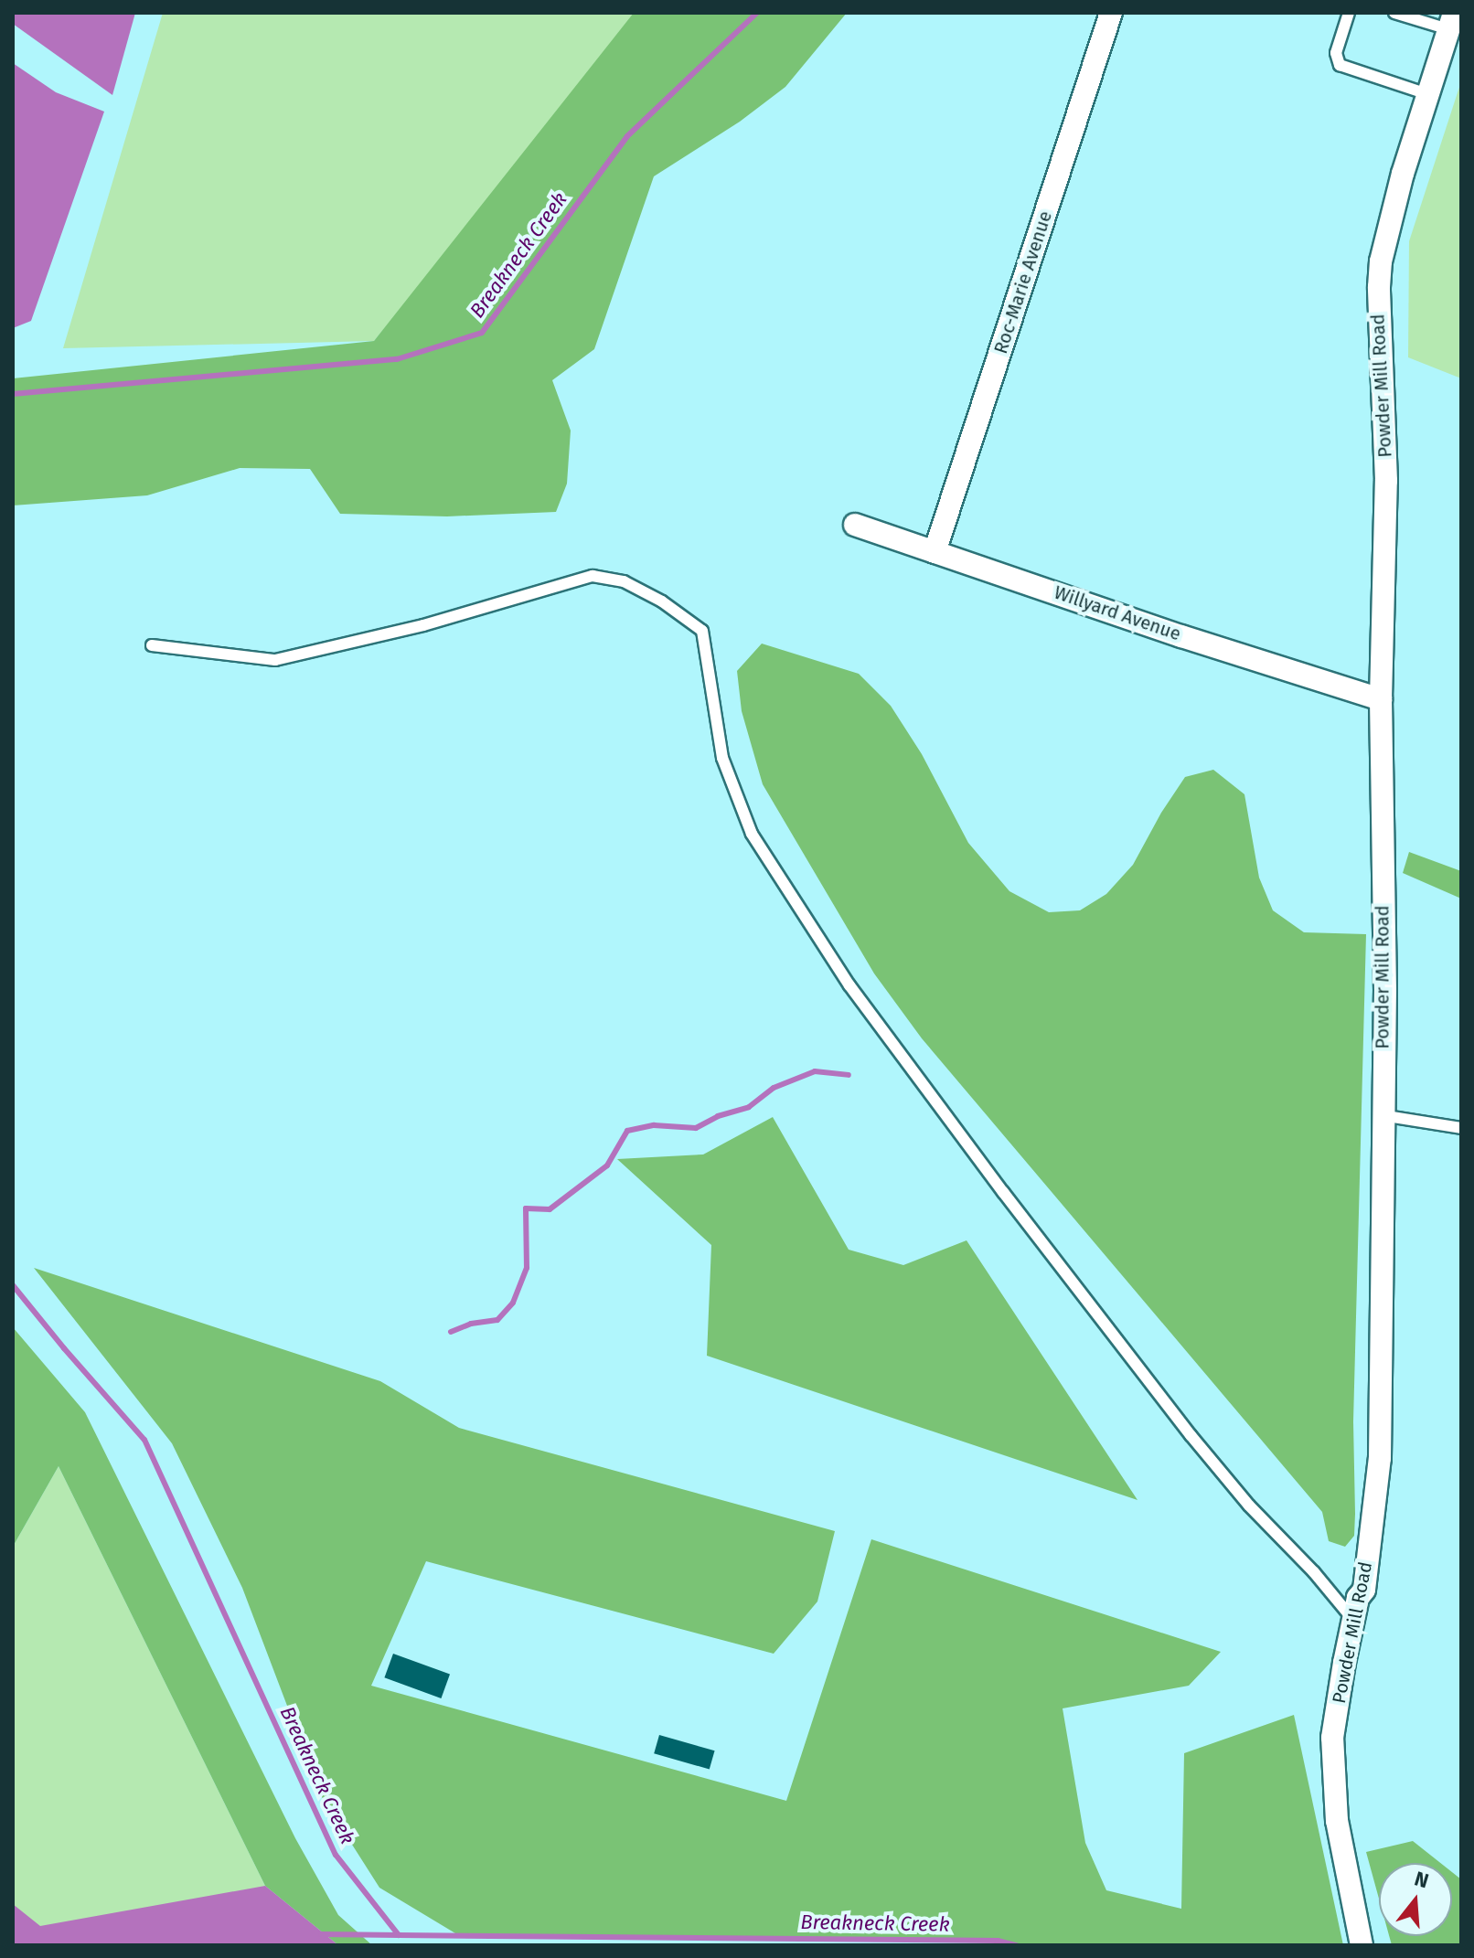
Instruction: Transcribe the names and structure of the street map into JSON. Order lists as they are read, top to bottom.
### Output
{
  "streets": {
    "street": ["Roc-Marie Avenue", "Powder Mill Road", "Willyard Avenue"]
  },
  "crossings": [
    ["Roc-Marie Avenue", "Willyard Avenue"],
    ["Powder Mill Road", "Willyard Avenue"]
  ],
  "water": ["Breakneck Creek"],
  "north": "top"
}
